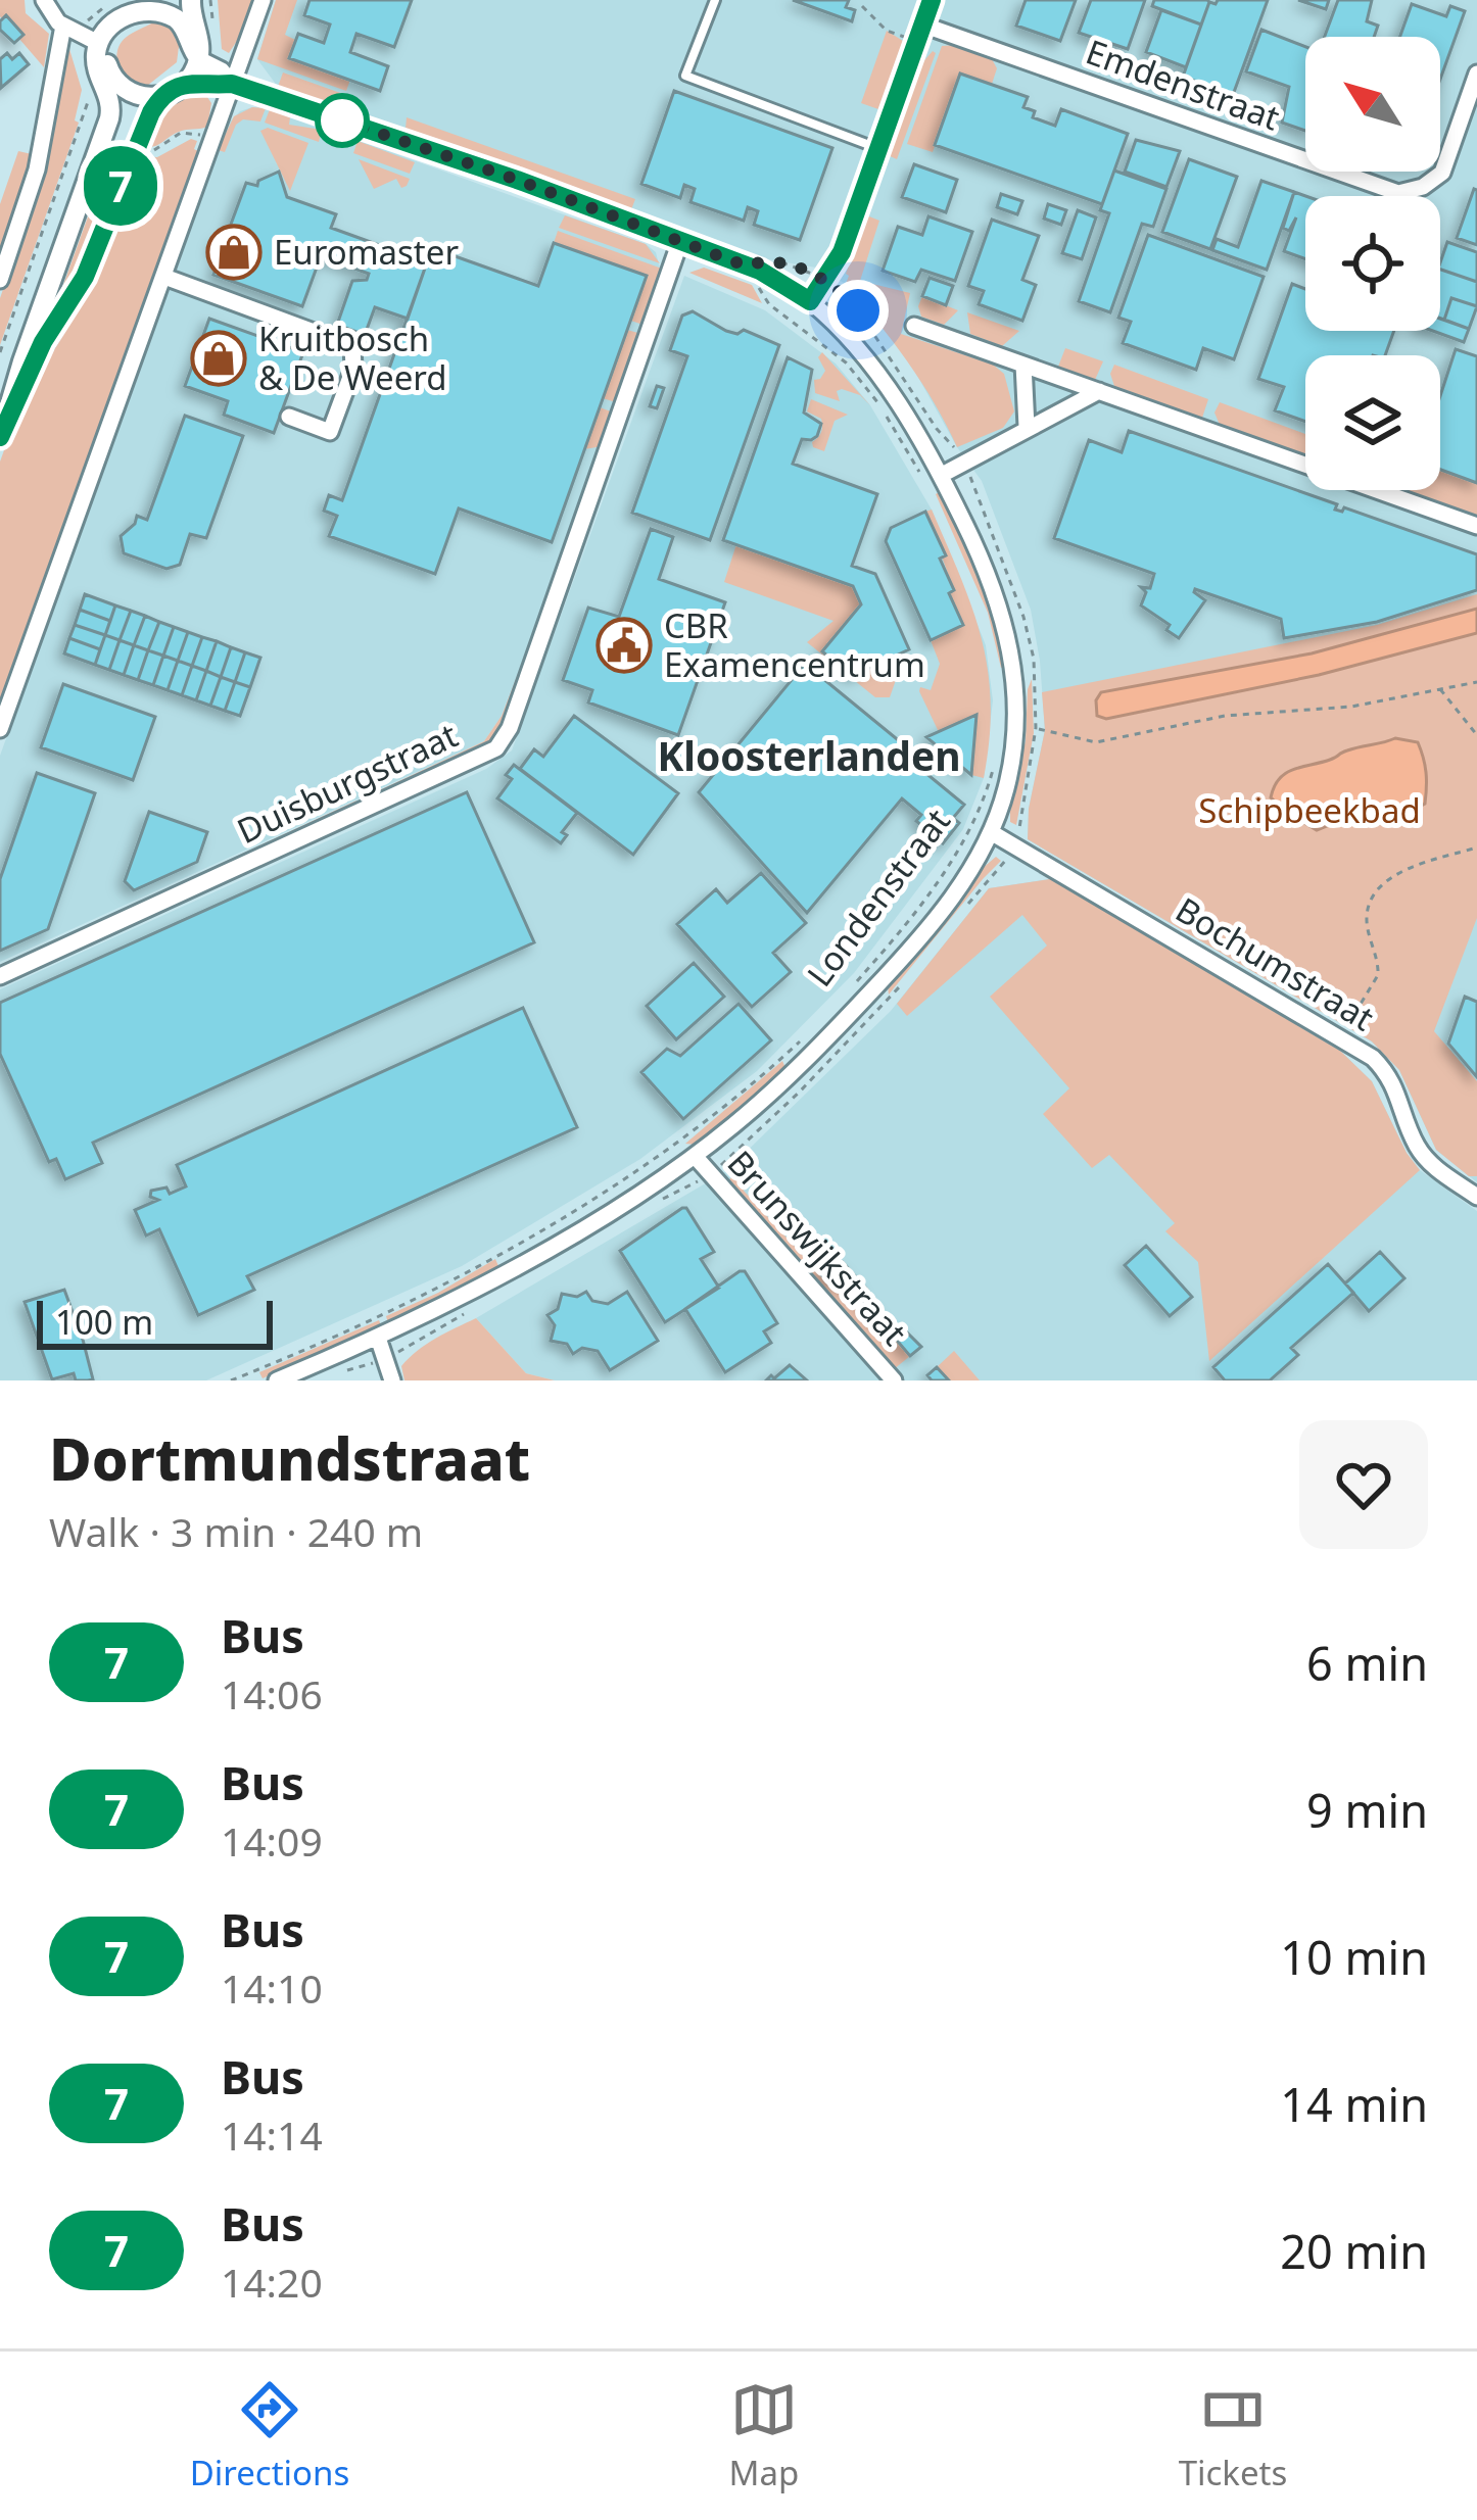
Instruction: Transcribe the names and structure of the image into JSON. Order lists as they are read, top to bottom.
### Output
{
  "streets": {
    "street": [
      "Emdenstraat",
      "Duisburgstraat",
      "Londenstraat",
      "Bochumstraat",
      "Brunswijkstraat"
    ]
  },
  "crossings": [
    ["Duisburgstraat", "Londenstraat"],
    ["Londenstraat", "Bochumstraat"],
    ["Londenstraat", "Brunswijkstraat"]
  ],
  "districts": ["Kloosterlanden"],
  "parks": ["Schipbeekbad"],
  "places": {
    "shop": ["Euromaster", "Kruitbosch & De Weerd"],
    "public building": ["CBR Examencentrum"]
  },
  "lines": ["bus line 7"],
  "scale_bar": "100 m",
  "north": "top left",
  "page": {
    "on_map": "7",
    "scale": "100 m",
    "heading": ["Dortmundstraat", "Walk · 3 min · 240 m"],
    "list": [
      {
        "mark": "7",
        "name": "Bus",
        "note": "14:06",
        "value": "6 min"
      },
      {
        "mark": "7",
        "name": "Bus",
        "note": "14:09",
        "value": "9 min"
      },
      {
        "mark": "7",
        "name": "Bus",
        "note": "14:10",
        "value": "10 min"
      },
      {
        "mark": "7",
        "name": "Bus",
        "note": "14:14",
        "value": "14 min"
      },
      {
        "mark": "7",
        "name": "Bus",
        "note": "14:20",
        "value": "20 min"
      }
    ],
    "tabs": ["Directions", "Map", "Tickets"]
  }
}
